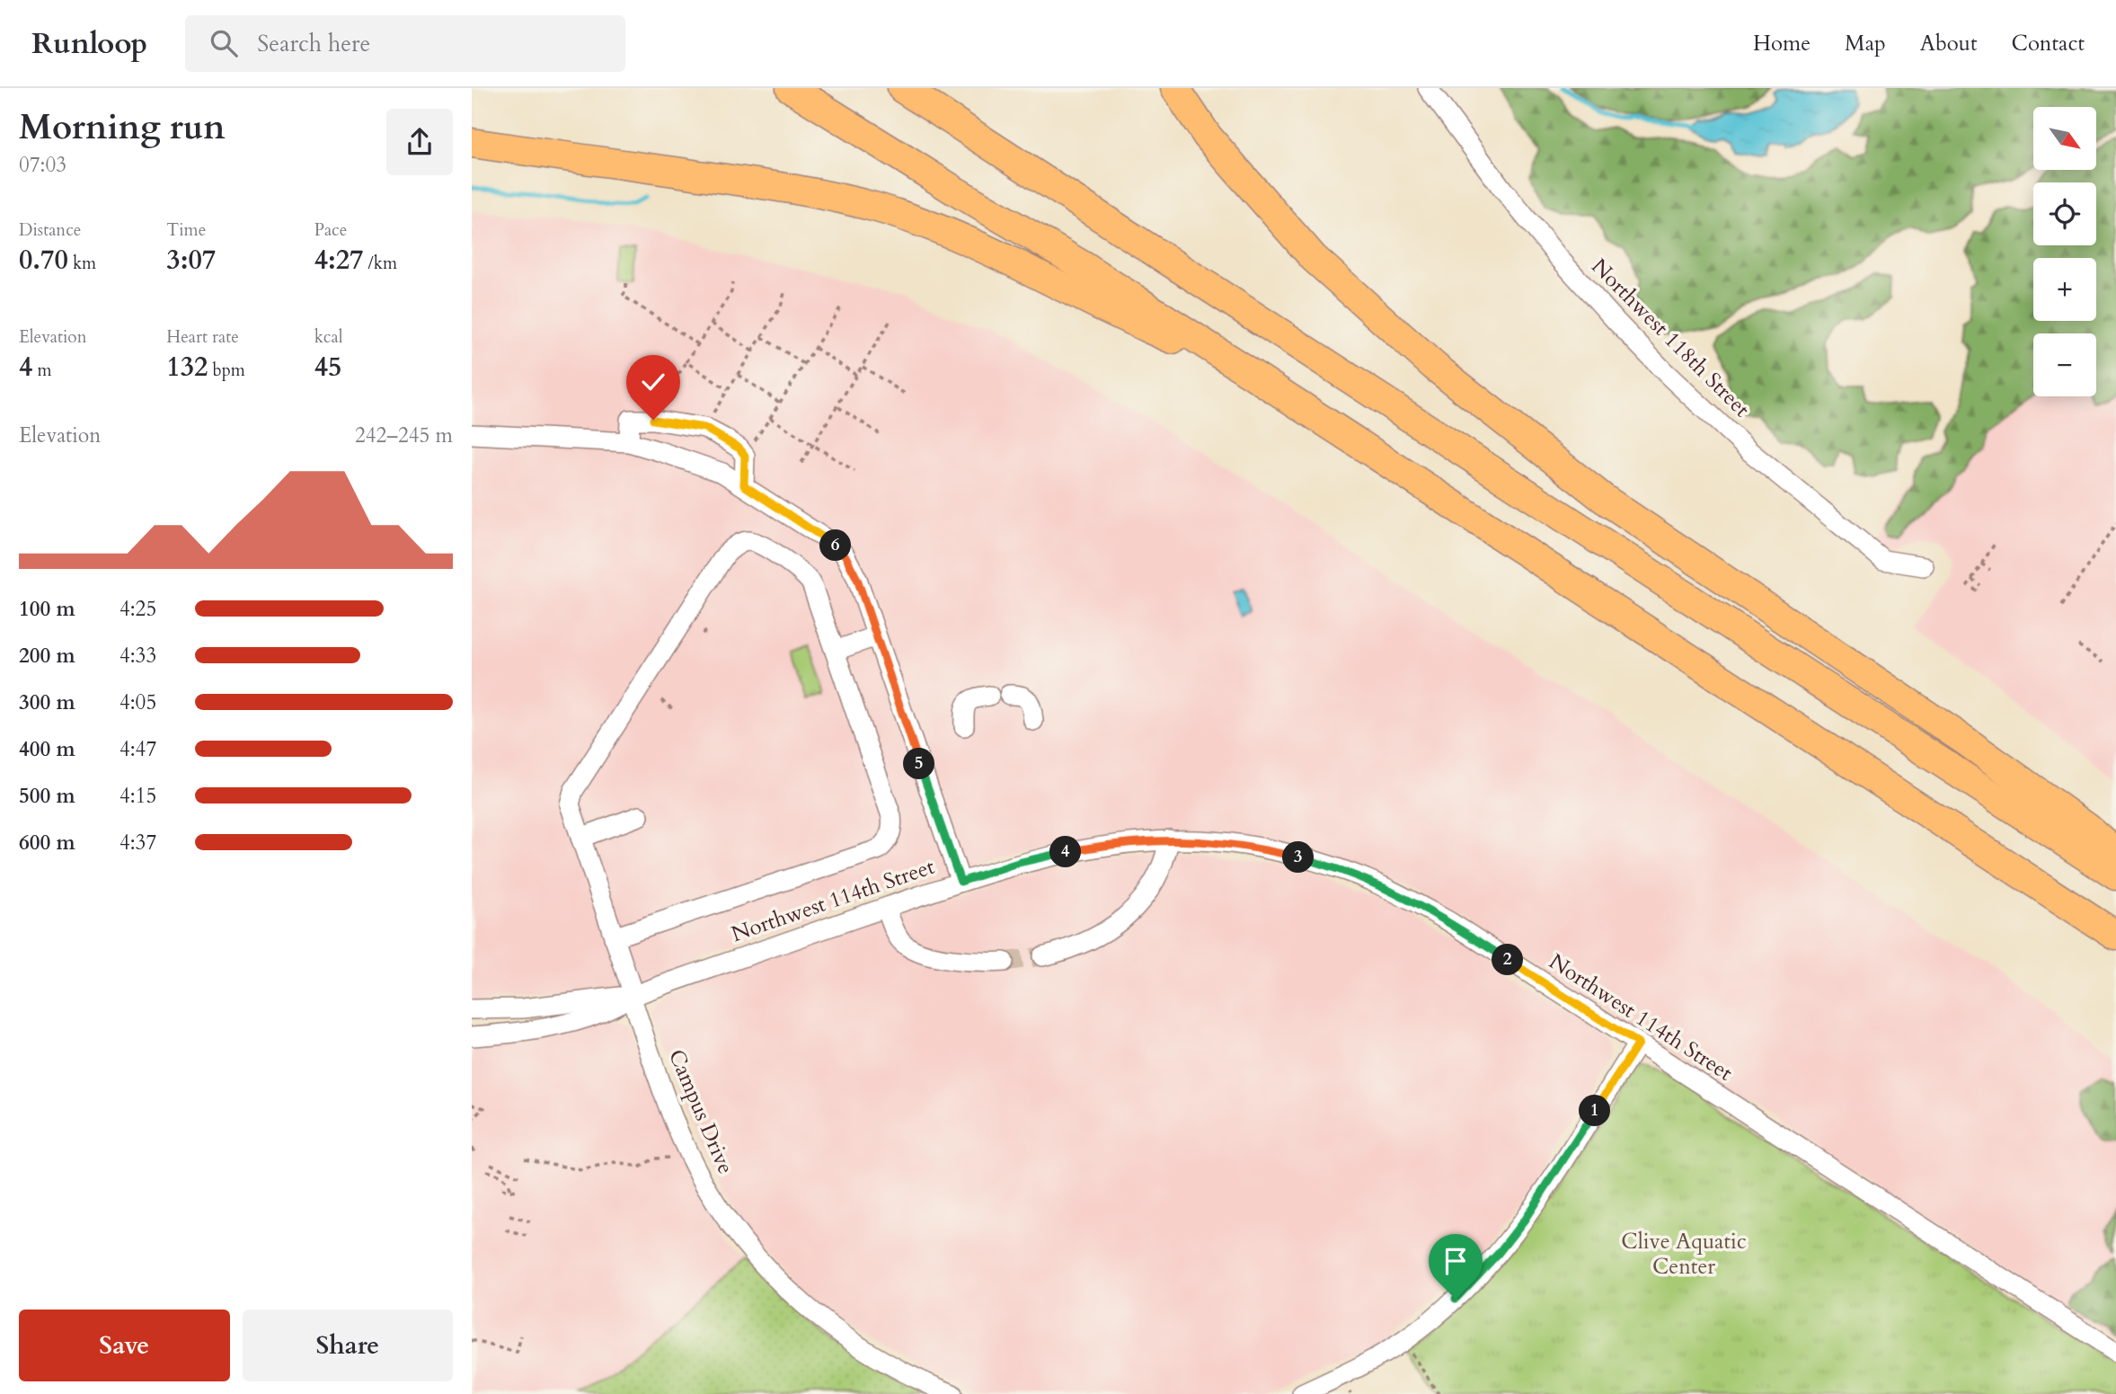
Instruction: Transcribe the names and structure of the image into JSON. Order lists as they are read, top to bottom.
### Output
{
  "streets": {
    "street": ["Northwest 118th Street", "Northwest 114th Street", "Campus Drive"]
  },
  "crossings": [
    ["Northwest 114th Street", "Campus Drive"]
  ],
  "parks": ["Clive Aquatic Center"],
  "north": "bottom right",
  "page": {
    "header": "Runloop",
    "search": "Search here",
    "nav": [
      "Home",
      "Map",
      "About",
      "Contact"
    ],
    "heading": ["Morning run", "07:03"],
    "map_buttons": ["+", "−"],
    "stats": [
      ["Distance", "0.70 km"],
      ["Time", "3:07"],
      ["Pace", "4:27 /km"],
      ["Elevation", "4 m"],
      ["Heart rate", "132 bpm"],
      ["kcal", "45"]
    ],
    "chart": ["Elevation", "242–245 m"],
    "pins": [
      "6",
      "5",
      "4",
      "3",
      "2",
      "1"
    ],
    "list": [
      {
        "name": "100 m",
        "note": "4:25"
      },
      {
        "name": "200 m",
        "note": "4:33"
      },
      {
        "name": "300 m",
        "note": "4:05"
      },
      {
        "name": "400 m",
        "note": "4:47"
      },
      {
        "name": "500 m",
        "note": "4:15"
      },
      {
        "name": "600 m",
        "note": "4:37"
      }
    ],
    "buttons": ["Save", "Share"]
  }
}
